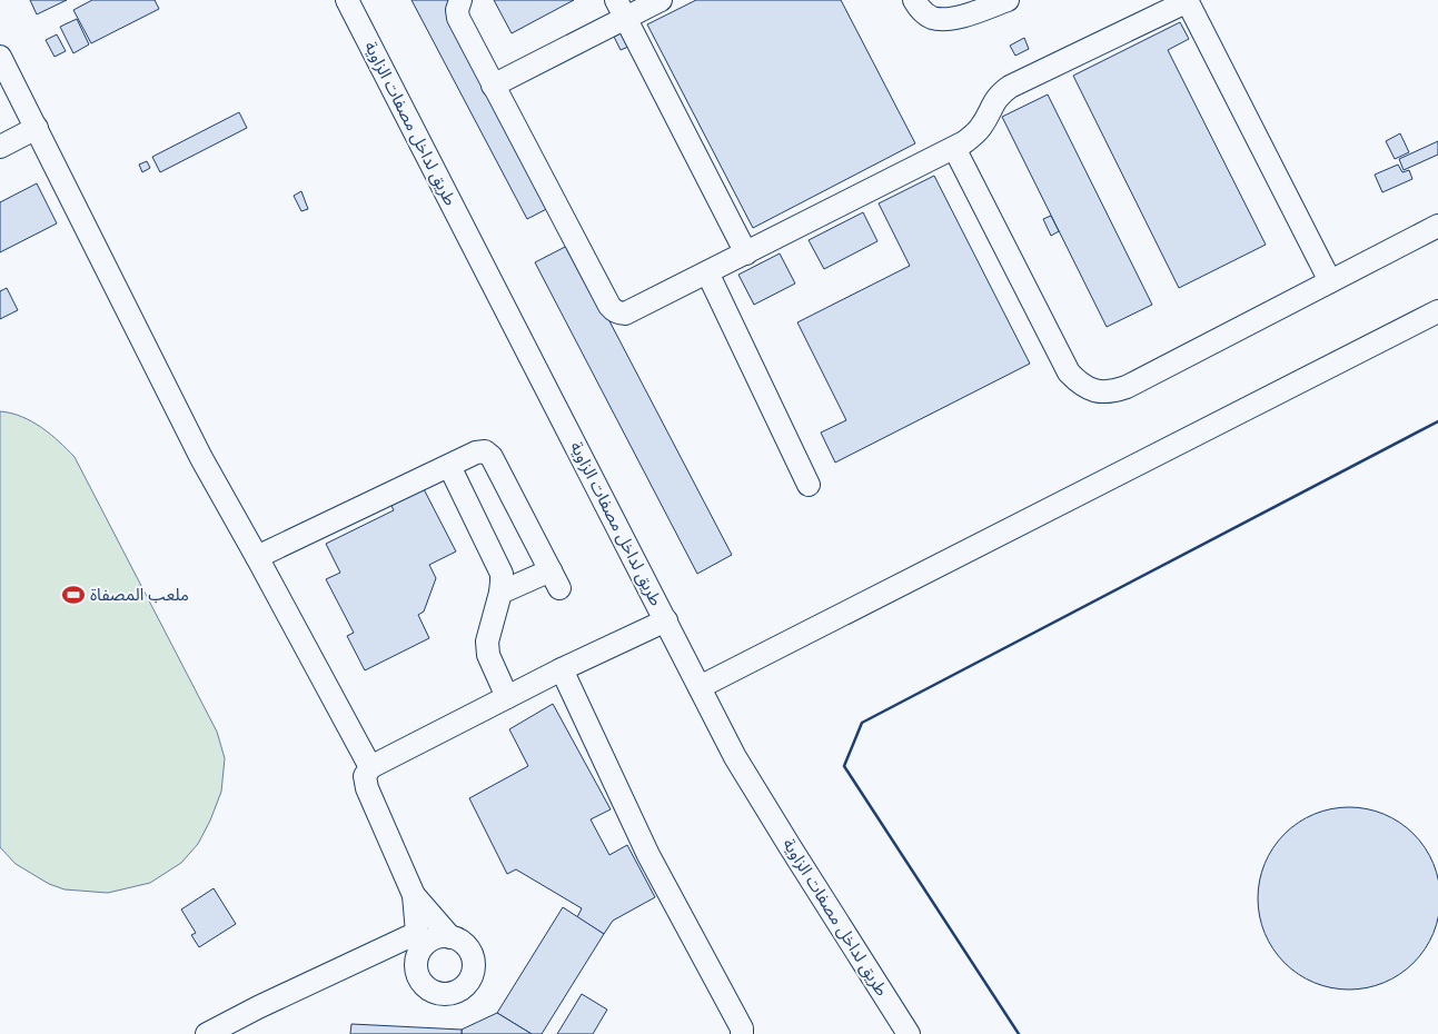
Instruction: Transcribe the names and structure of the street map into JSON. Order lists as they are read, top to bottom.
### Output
{
  "streets": {
    "street": ["طريق لداخل مصفات الزاوية"]
  },
  "places": {
    "sports": ["ملعب المصفاة"]
  }
}
